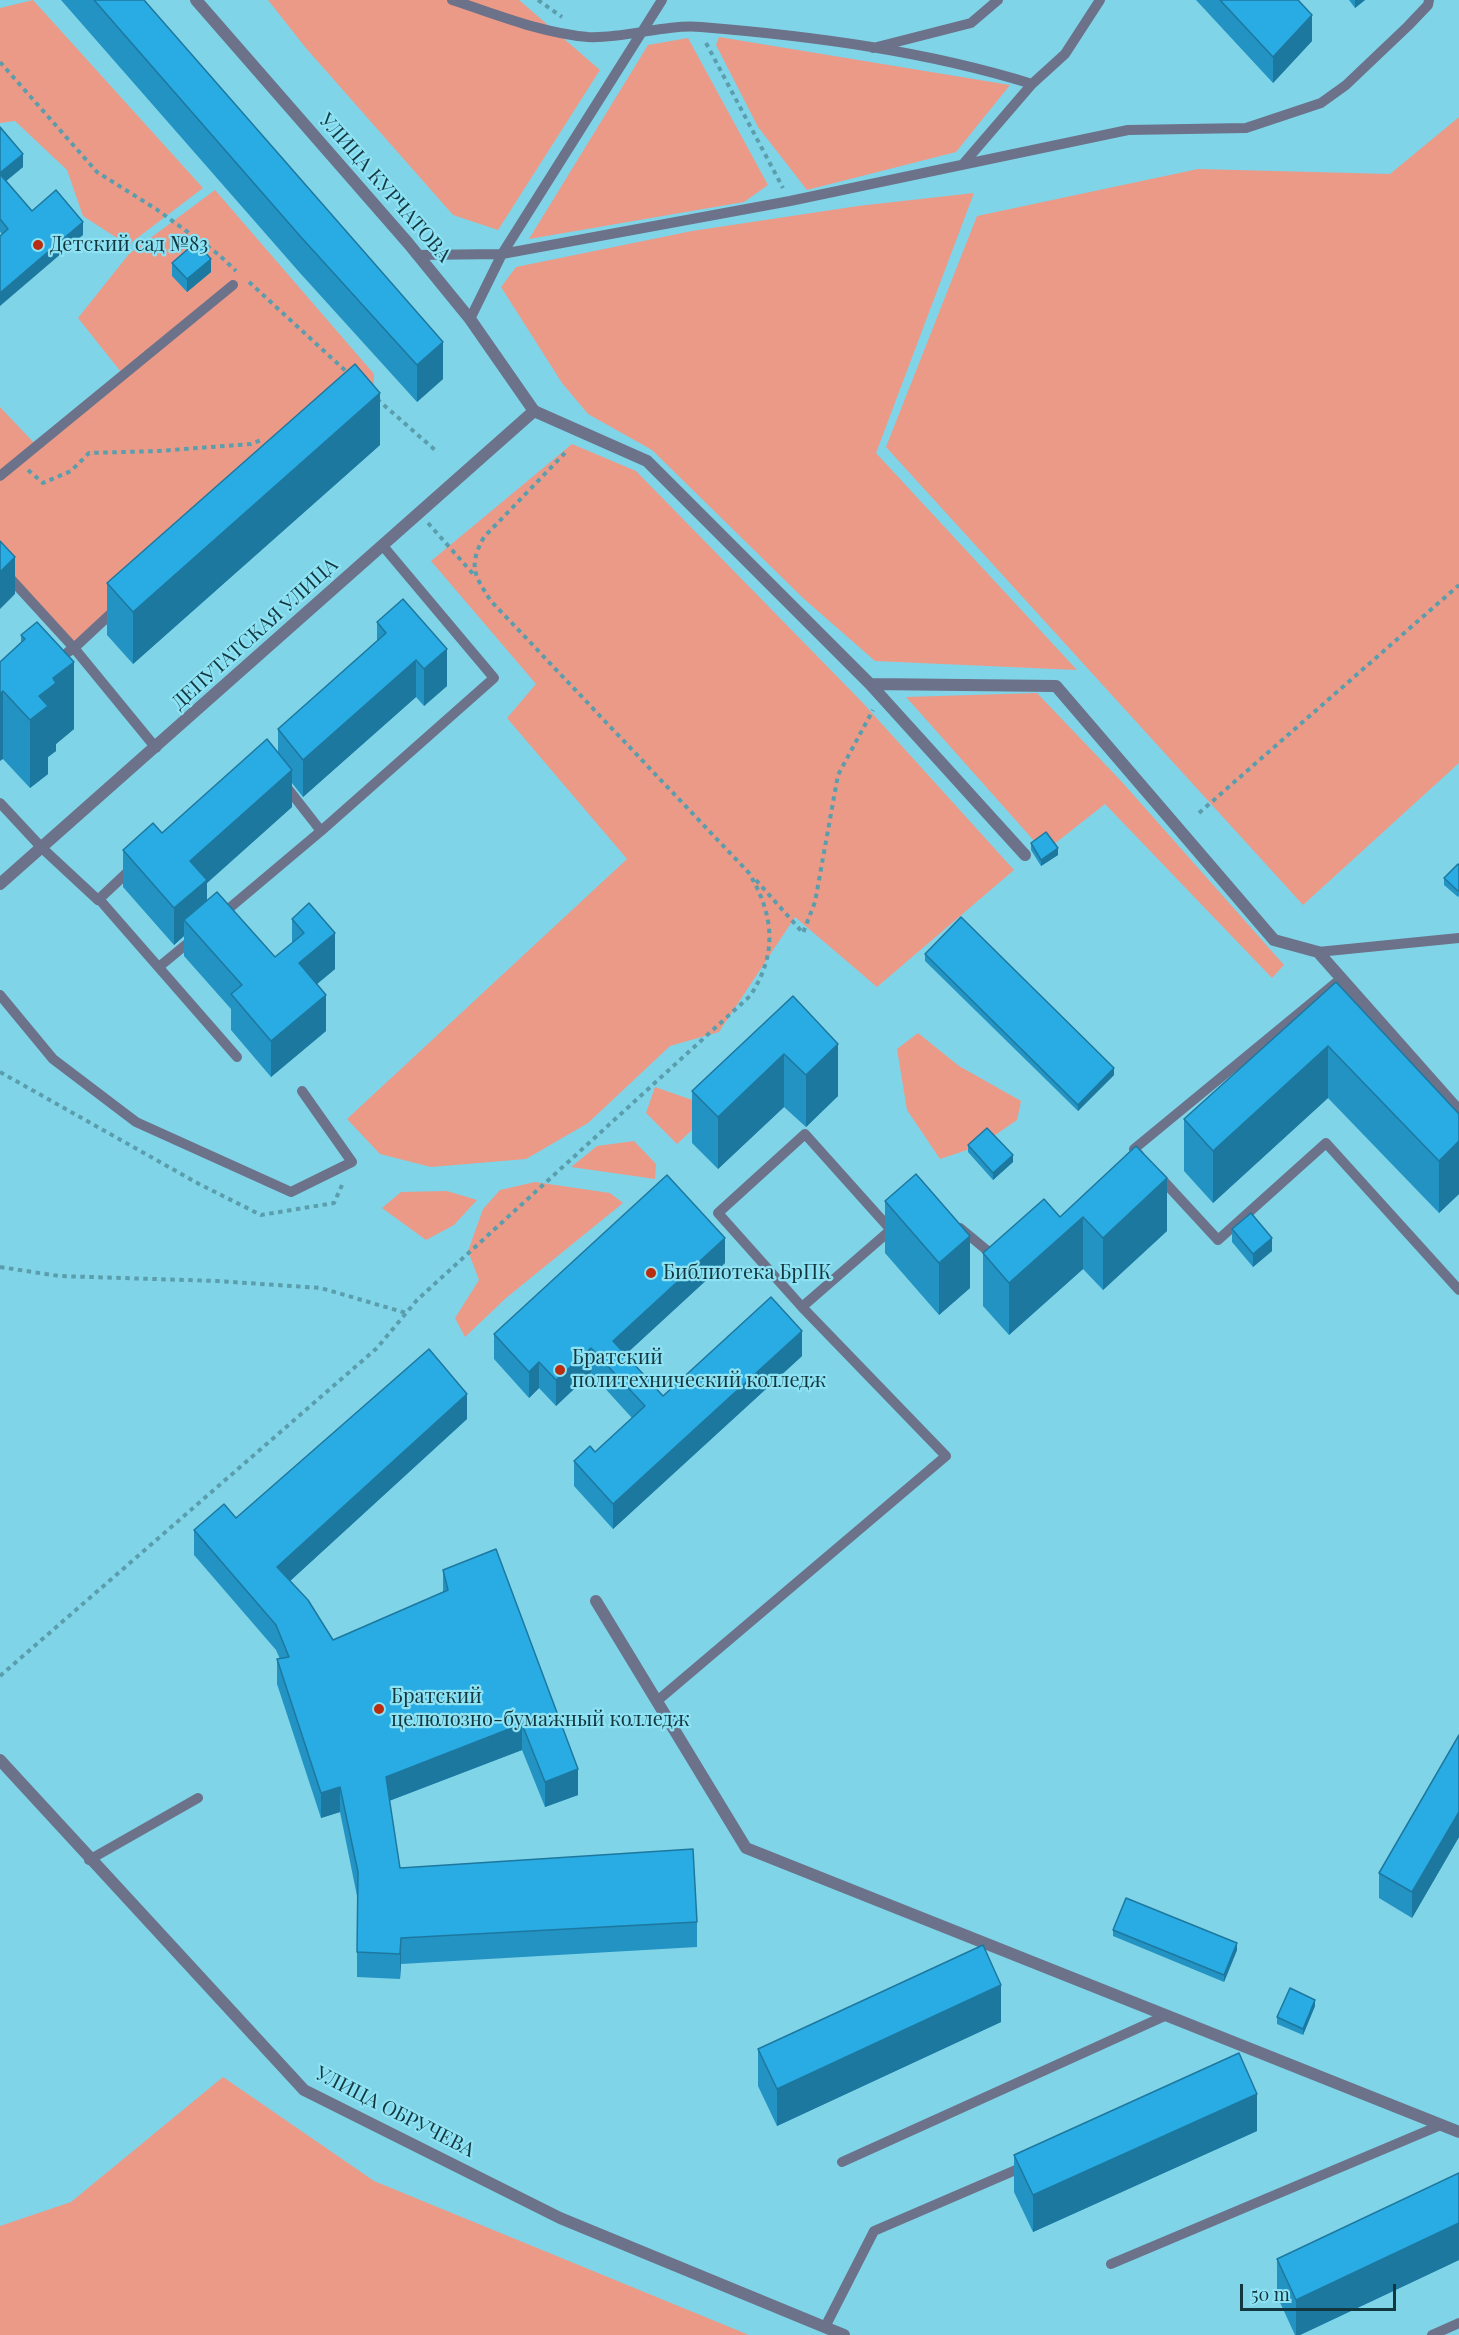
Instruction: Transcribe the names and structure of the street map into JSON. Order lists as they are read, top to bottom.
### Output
{
  "streets": {
    "street": ["УЛИЦА КУРЧАТОВА", "ДЕПУТАТСКАЯ УЛИЦА", "УЛИЦА ОБРУЧЕВА"]
  },
  "crossings": [
    ["УЛИЦА КУРЧАТОВА", "ДЕПУТАТСКАЯ УЛИЦА"]
  ],
  "places": [
    "Детский сад №83",
    "Библиотека БрПК",
    "Братский политехнический колледж",
    "Братский целюлозно-бумажный колледж"
  ],
  "scale_bar": "50 m"
}
